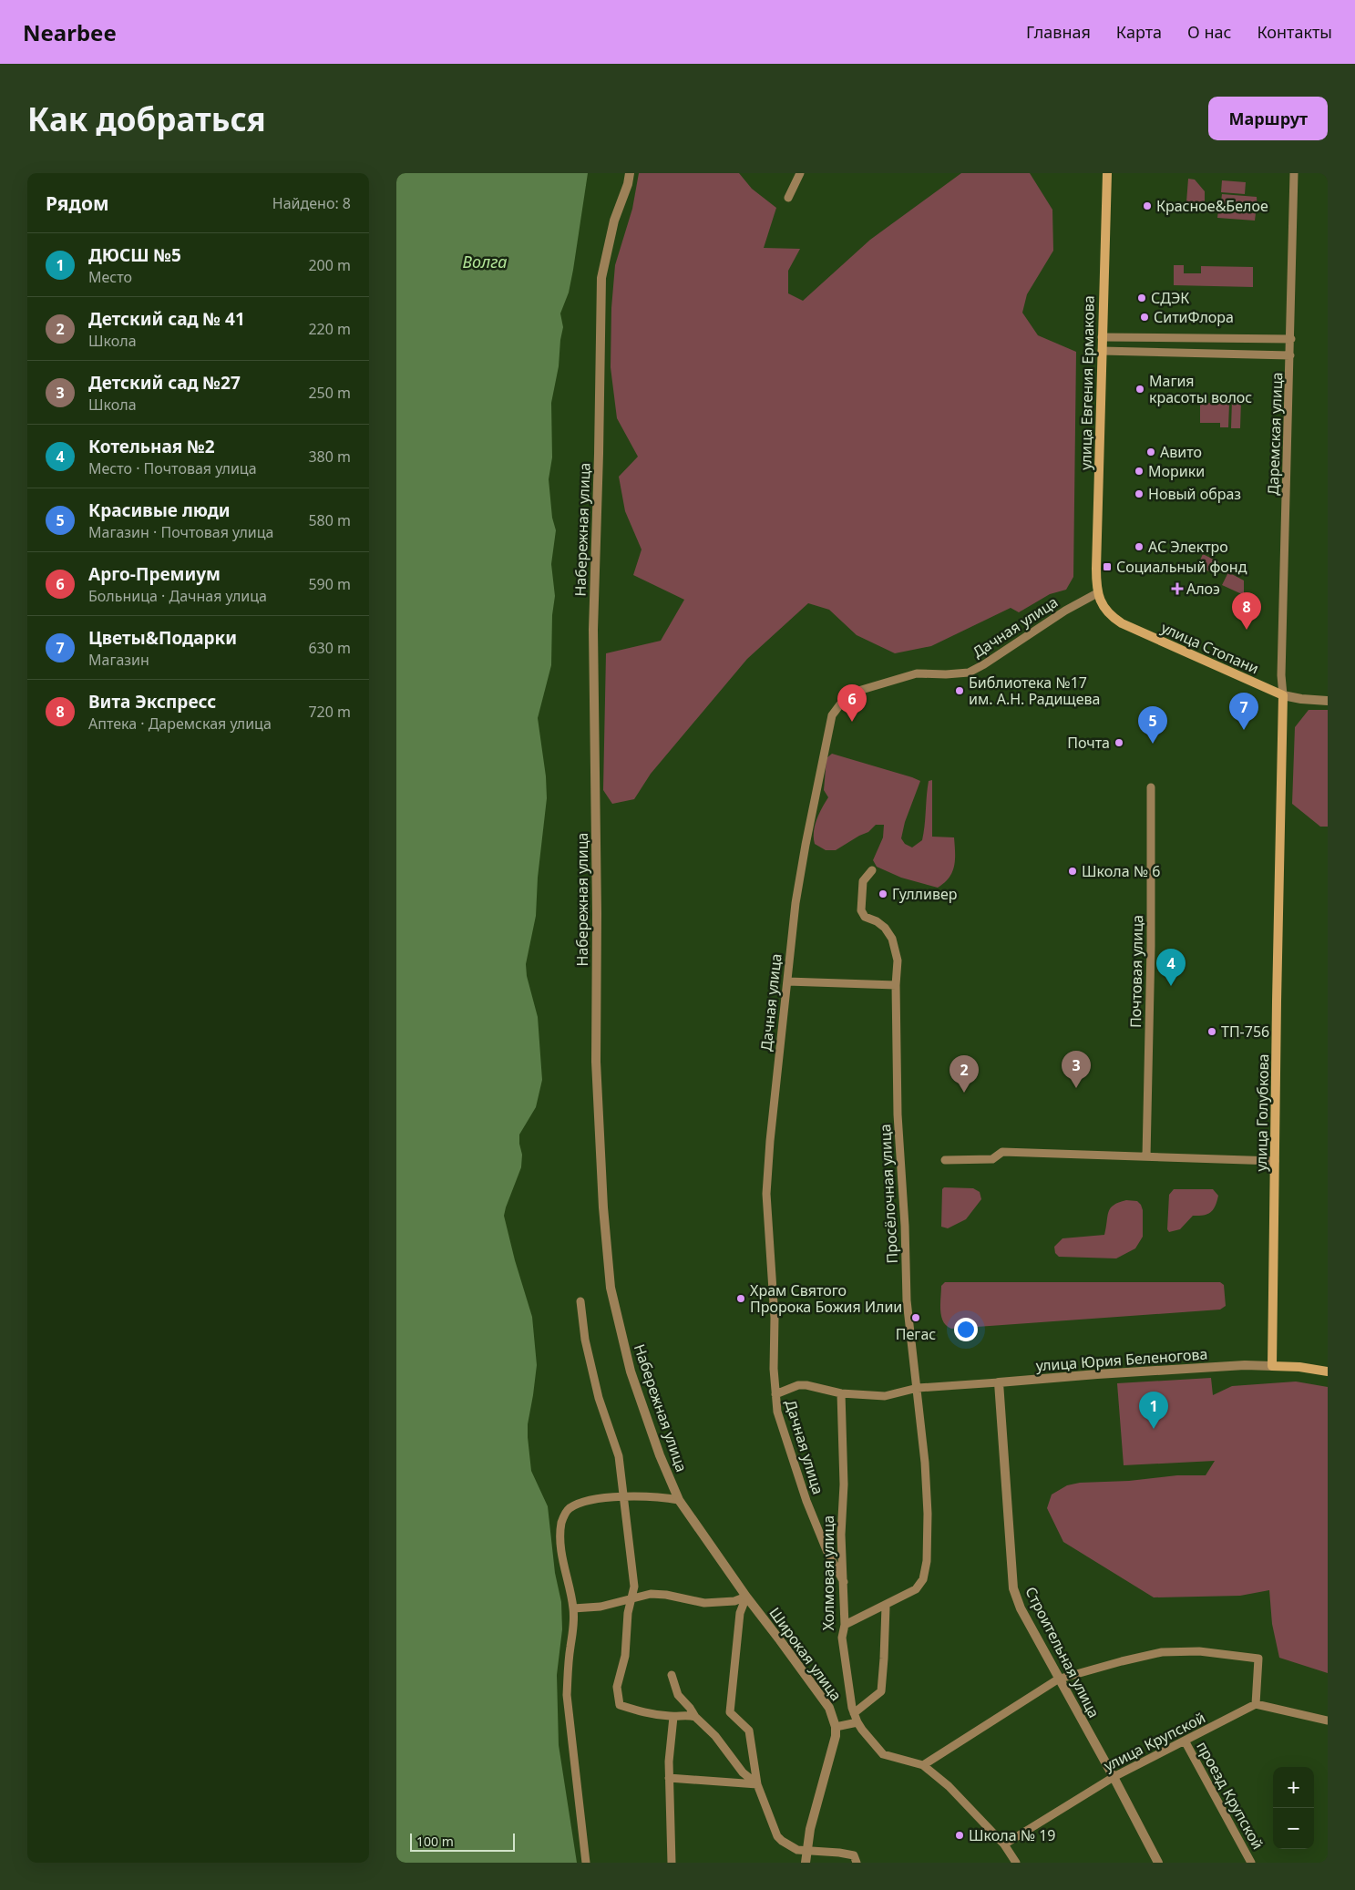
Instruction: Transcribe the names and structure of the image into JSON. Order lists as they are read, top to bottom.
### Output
{
  "streets": {
    "main road": [
      "улица Евгения Ермакова",
      "улица Стопани",
      "улица Голубкова",
      "улица Юрия Беленогова"
    ],
    "street": [
      "Даремская улица",
      "Набережная улица",
      "Дачная улица",
      "Почтовая улица",
      "Просёлочная улица",
      "Холмовая улица",
      "Строительная улица",
      "Широкая улица",
      "улица Крупской",
      "проезд Крупской"
    ]
  },
  "crossings": [
    ["улица Евгения Ермакова", "Дачная улица"],
    ["улица Евгения Ермакова", "улица Стопани"],
    ["Даремская улица", "улица Стопани"],
    ["Даремская улица", "улица Голубкова"],
    ["Набережная улица", "Широкая улица"],
    ["Дачная улица", "улица Стопани"],
    ["Дачная улица", "улица Юрия Беленогова"],
    ["Дачная улица", "Холмовая улица"],
    ["улица Стопани", "улица Голубкова"],
    ["улица Голубкова", "улица Юрия Беленогова"],
    ["Просёлочная улица", "улица Юрия Беленогова"],
    ["Просёлочная улица", "Холмовая улица"],
    ["улица Юрия Беленогова", "Холмовая улица"],
    ["улица Юрия Беленогова", "Строительная улица"],
    ["Строительная улица", "улица Крупской"],
    ["улица Крупской", "проезд Крупской"]
  ],
  "water": ["Волга"],
  "places": {
    "other": [
      "Красное&Белое",
      "СДЭК",
      "СитиФлора",
      "Магия красоты волос",
      "Авито",
      "Морики",
      "Новый образ",
      "АС Электро",
      "Библиотека №17 им. А.Н. Радищева",
      "Почта",
      "Школа № 6",
      "Гулливер",
      "ТП-756",
      "Храм Святого Пророка Божия Илии",
      "Пегас",
      "Школа № 19"
    ],
    "transit": ["Социальный фонд"],
    "health": ["Алоэ"]
  },
  "scale_bar": "100 m",
  "page": {
    "header": "Nearbee",
    "nav": [
      "Главная",
      "Карта",
      "О нас",
      "Контакты"
    ],
    "buttons": "Маршрут",
    "title": "Как добраться",
    "heading": ["Рядом", "Найдено: 8"],
    "list": [
      {
        "mark": "1",
        "name": "ДЮСШ №5",
        "note": "Место",
        "value": "200 m"
      },
      {
        "mark": "2",
        "name": "Детский сад № 41",
        "note": "Школа",
        "value": "220 m"
      },
      {
        "mark": "3",
        "name": "Детский сад №27",
        "note": "Школа",
        "value": "250 m"
      },
      {
        "mark": "4",
        "name": "Котельная №2",
        "note": "Место · Почтовая улица",
        "value": "380 m"
      },
      {
        "mark": "5",
        "name": "Красивые люди",
        "note": "Магазин · Почтовая улица",
        "value": "580 m"
      },
      {
        "mark": "6",
        "name": "Арго-Премиум",
        "note": "Больница · Дачная улица",
        "value": "590 m"
      },
      {
        "mark": "7",
        "name": "Цветы&Подарки",
        "note": "Магазин",
        "value": "630 m"
      },
      {
        "mark": "8",
        "name": "Вита Экспресс",
        "note": "Аптека · Даремская улица",
        "value": "720 m"
      }
    ],
    "pins": [
      "8",
      "6",
      "7",
      "5",
      "4",
      "3",
      "2",
      "1"
    ],
    "map_buttons": ["+", "−"],
    "scale": "100 m"
  }
}
